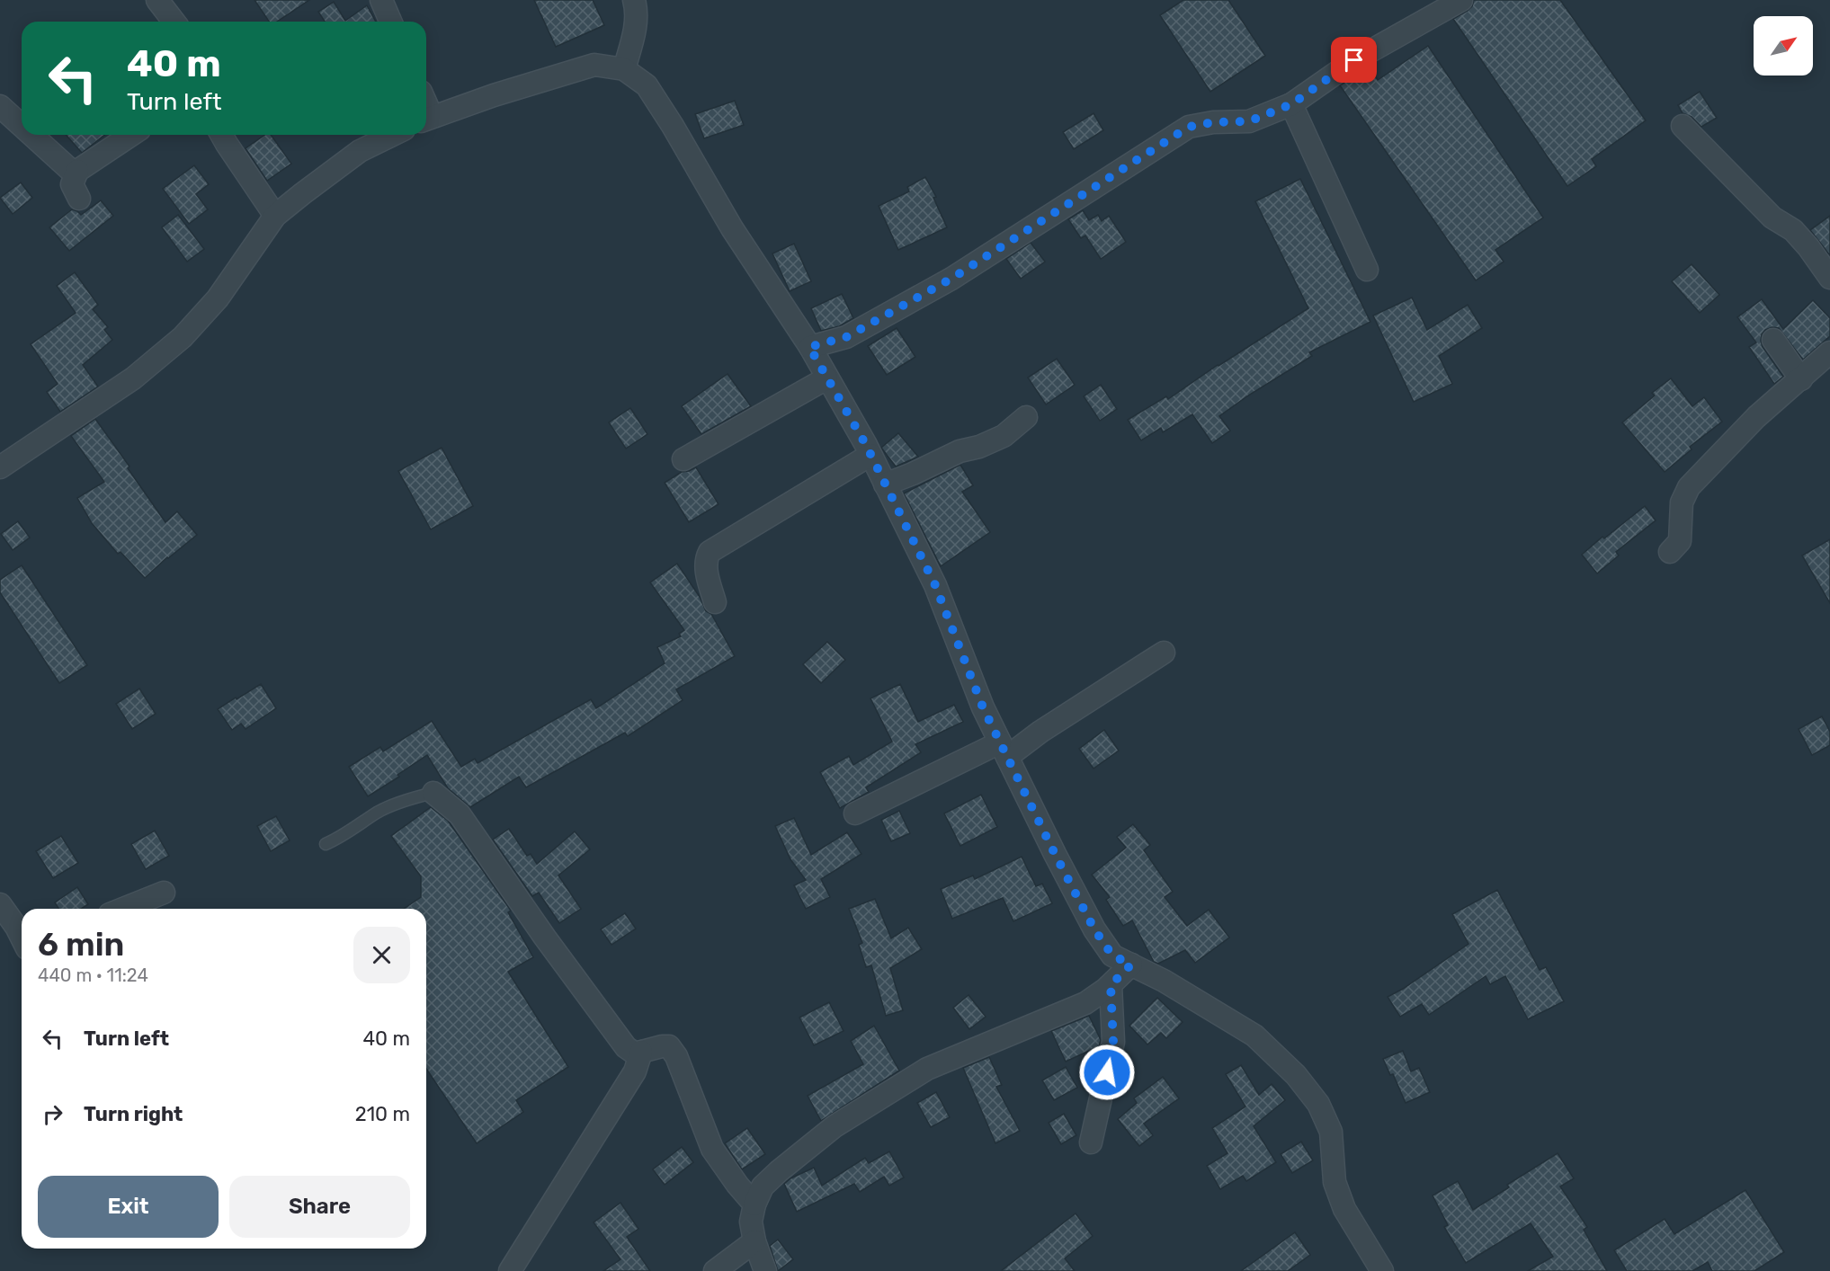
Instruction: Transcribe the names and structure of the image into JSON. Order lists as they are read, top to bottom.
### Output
{
  "north": "top right",
  "page": {
    "turn": ["40 m", "Turn left"],
    "heading": ["6 min", "440 m · 11:24"],
    "list": [
      {
        "name": "Turn left",
        "value": "40 m"
      },
      {
        "name": "Turn right",
        "value": "210 m"
      }
    ],
    "buttons": ["Exit", "Share"]
  }
}
